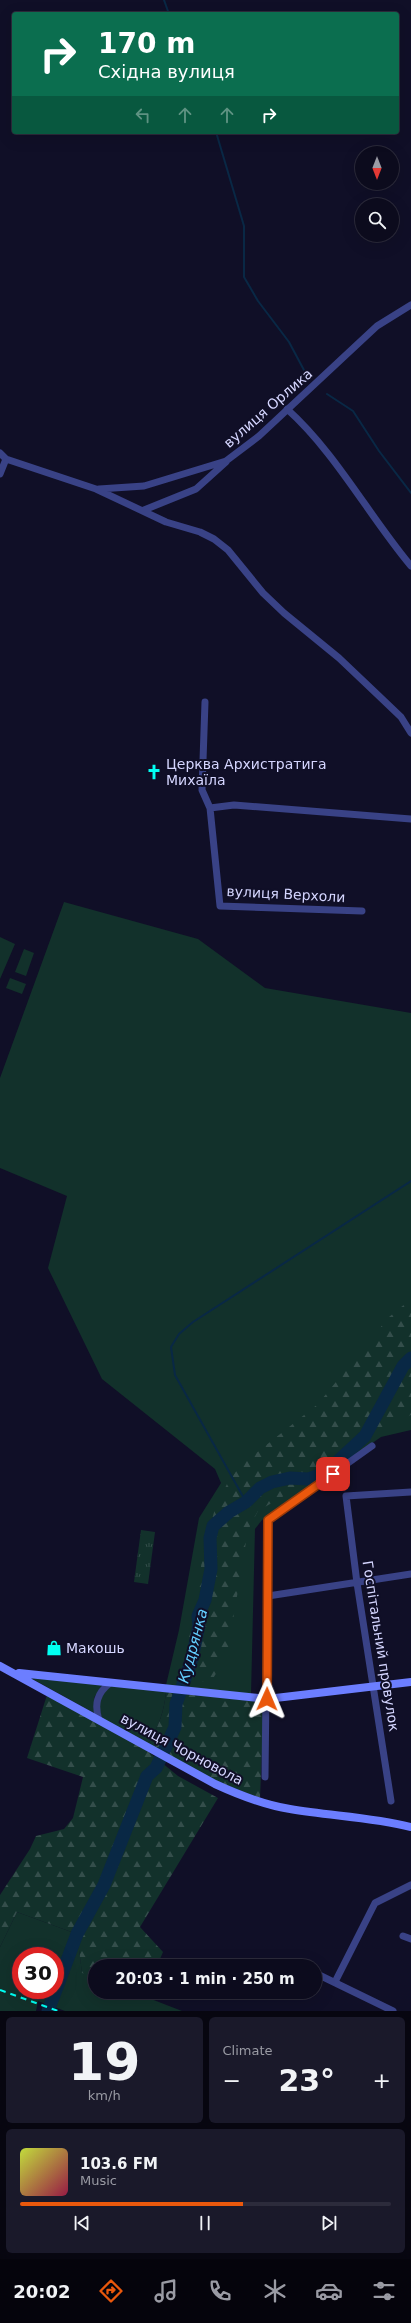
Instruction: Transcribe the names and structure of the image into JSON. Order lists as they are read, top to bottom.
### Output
{
  "streets": {
    "street": [
      "вулиця Орлика",
      "вулиця Верхоли",
      "Госпітальний провулок",
      "вулиця Чорновола"
    ]
  },
  "water": ["Кудрянка"],
  "places": {
    "church": ["Церква Архистратига Михаїла"],
    "shop": ["Макошь"]
  },
  "north": "bottom",
  "page": {
    "turn": ["170 m", "Східна вулиця"],
    "limit": "30",
    "trip": "20:03 · 1 min · 250 m",
    "tile": [
      ["19", "km/h"],
      "Climate"
    ],
    "heat": ["−", "23°", "+"],
    "song": ["103.6 FM", "Music"],
    "tabs": "20:02"
  }
}
